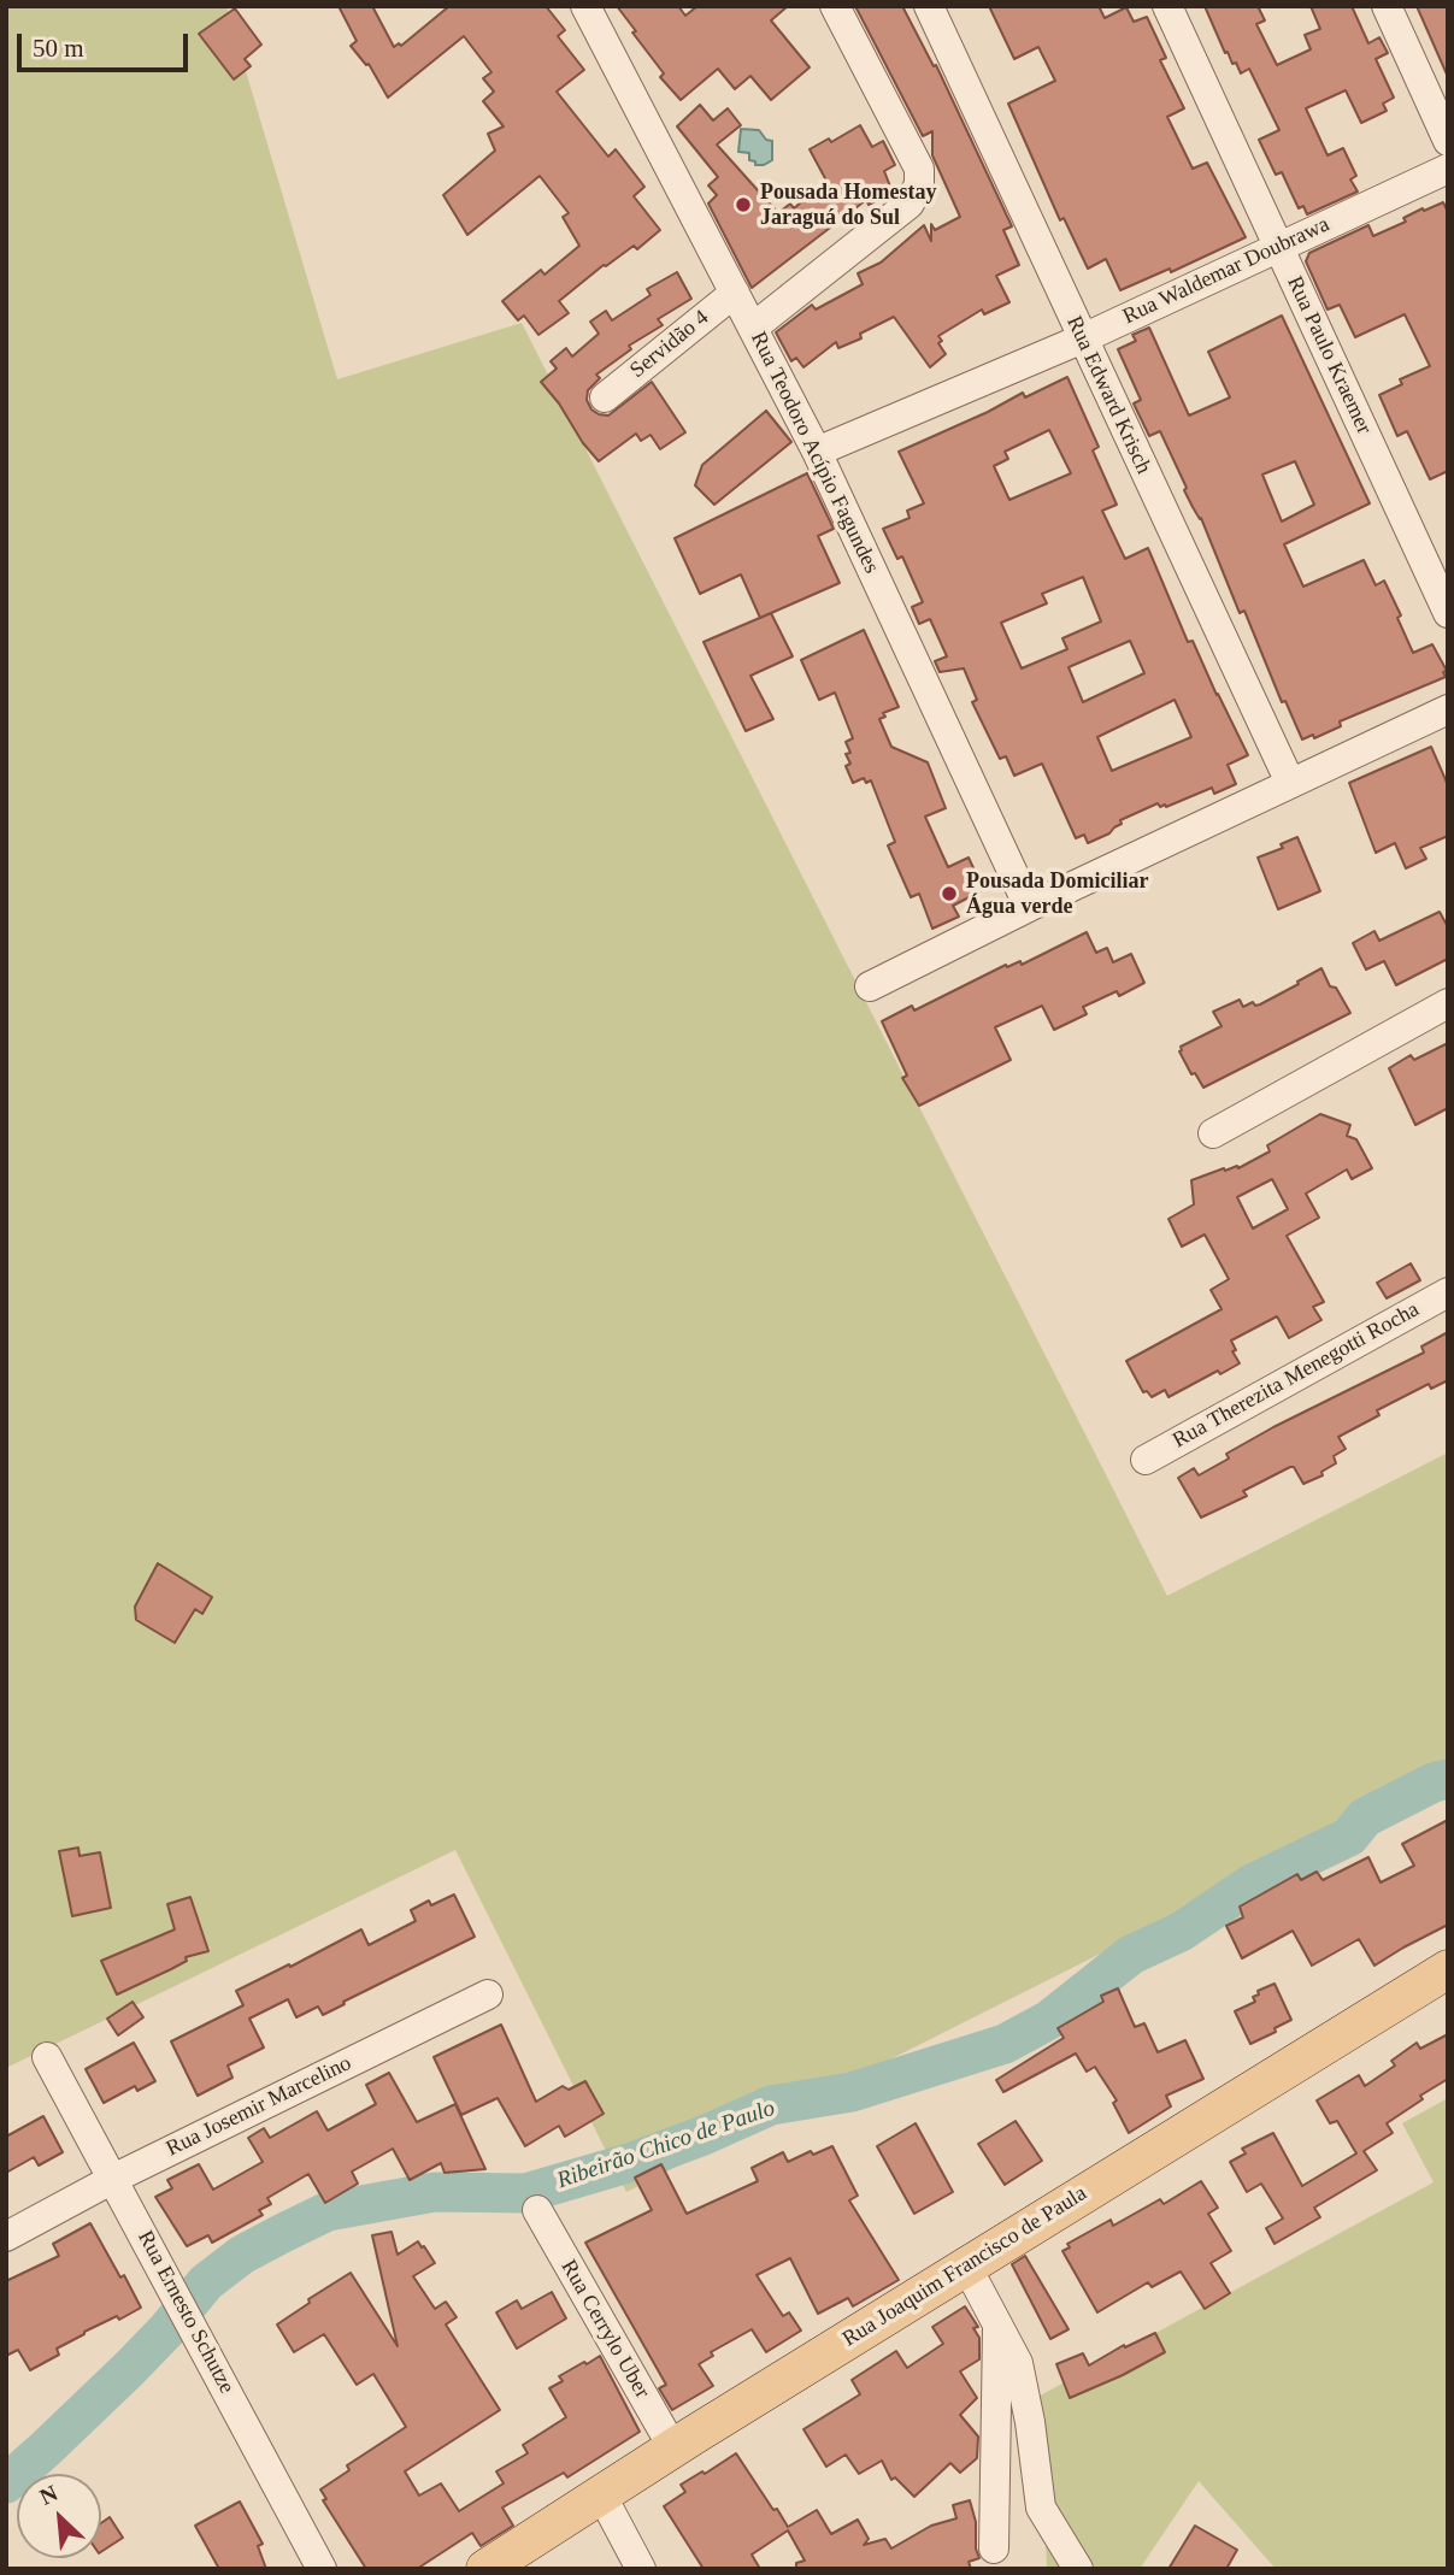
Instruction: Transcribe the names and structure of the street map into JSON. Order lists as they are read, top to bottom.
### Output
{
  "streets": {
    "main road": ["Rua Joaquim Francisco de Paula"],
    "street": [
      "Rua Waldemar Doubrawa",
      "Servidão 4",
      "Rua Paulo Kraemer",
      "Rua Edward Krisch",
      "Rua Teodoro Acípio Fagundes",
      "Rua Therezita Menegotti Rocha",
      "Rua Josemir Marcelino",
      "Rua Ernesto Schutze",
      "Rua Cerrylo Uber"
    ]
  },
  "crossings": [
    ["Rua Waldemar Doubrawa", "Rua Paulo Kraemer"],
    ["Rua Waldemar Doubrawa", "Rua Edward Krisch"],
    ["Rua Waldemar Doubrawa", "Rua Teodoro Acípio Fagundes"],
    ["Servidão 4", "Rua Teodoro Acípio Fagundes"],
    ["Rua Josemir Marcelino", "Rua Ernesto Schutze"],
    ["Rua Joaquim Francisco de Paula", "Rua Cerrylo Uber"]
  ],
  "water": ["Ribeirão Chico de Paulo"],
  "places": ["Pousada Homestay Jaraguá do Sul", "Pousada Domiciliar Água verde"],
  "scale_bar": "50 m",
  "north": "top left"
}
